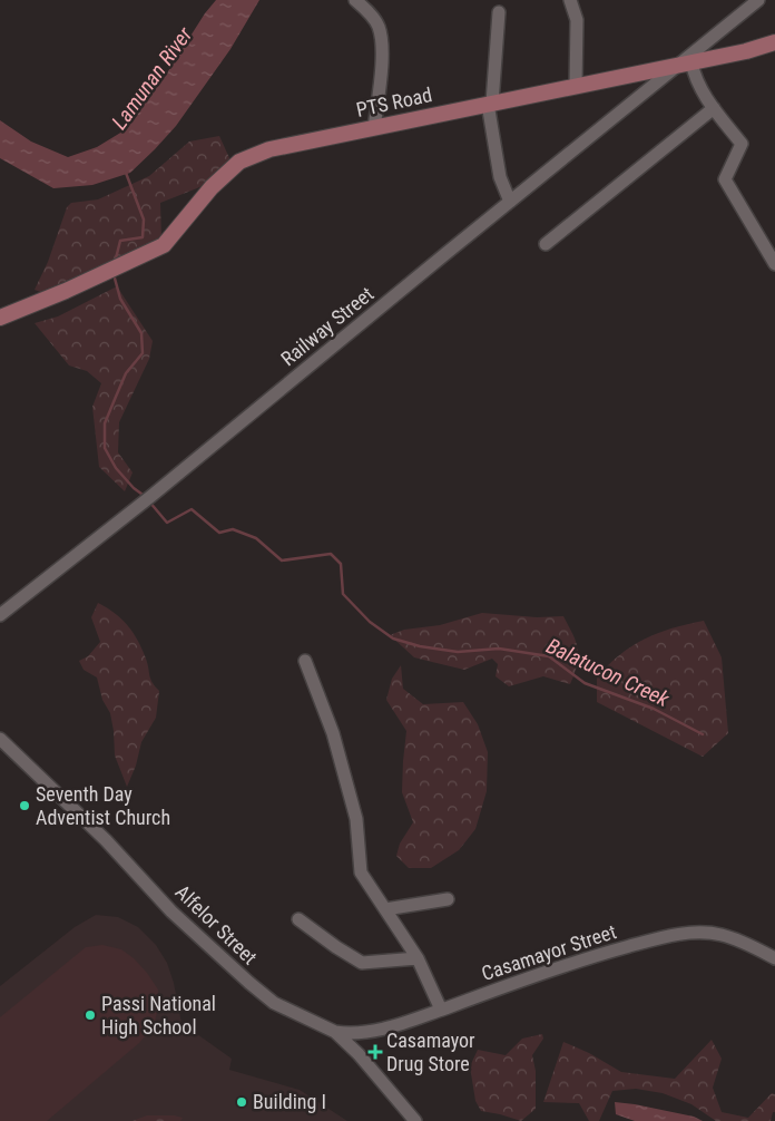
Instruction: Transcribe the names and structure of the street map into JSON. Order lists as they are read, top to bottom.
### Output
{
  "streets": {
    "main road": ["PTS Road"],
    "street": ["Railway Street", "Alfelor Street", "Casamayor Street"]
  },
  "crossings": [
    ["PTS Road", "Railway Street"],
    ["Alfelor Street", "Casamayor Street"]
  ],
  "water": ["Lamunan River", "Balatucon Creek"],
  "places": {
    "other": ["Seventh Day Adventist Church", "Passi National High School", "Building I"],
    "health": ["Casamayor Drug Store"]
  }
}
